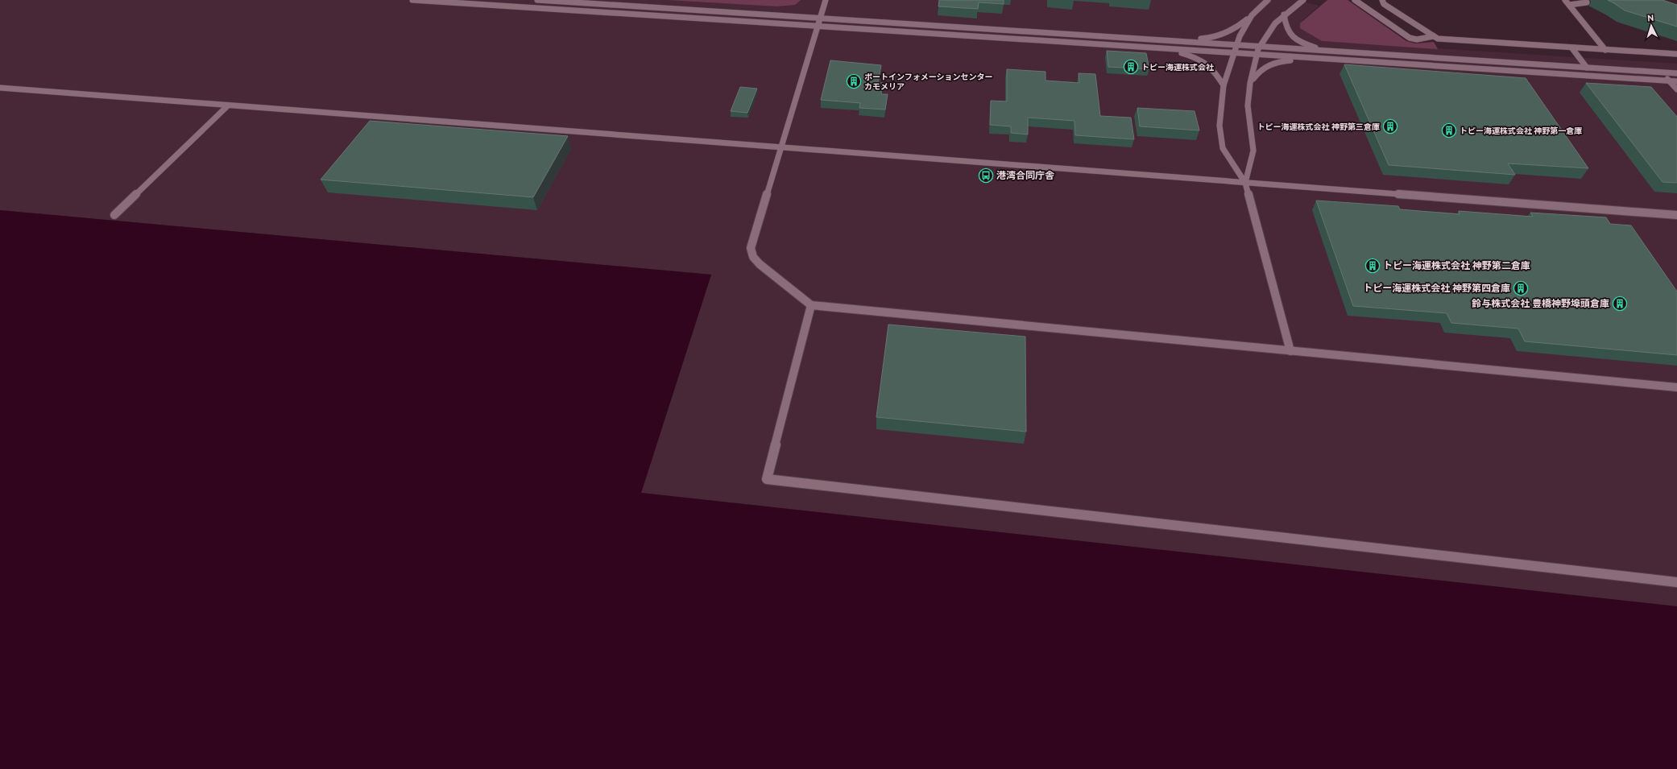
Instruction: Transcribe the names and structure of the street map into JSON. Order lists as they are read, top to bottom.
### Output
{
  "places": {
    "building": [
      "トピー海運株式会社",
      "ポートインフォメーションセンター カモメリア",
      "トピー海運株式会社 神野第三倉庫",
      "トピー海運株式会社 神野第一倉庫",
      "トピー海運株式会社 神野第二倉庫",
      "トピー海運株式会社 神野第四倉庫",
      "鈴与株式会社 豊橋神野埠頭倉庫"
    ],
    "bus stop": ["港湾合同庁舎"]
  },
  "north": "top"
}
